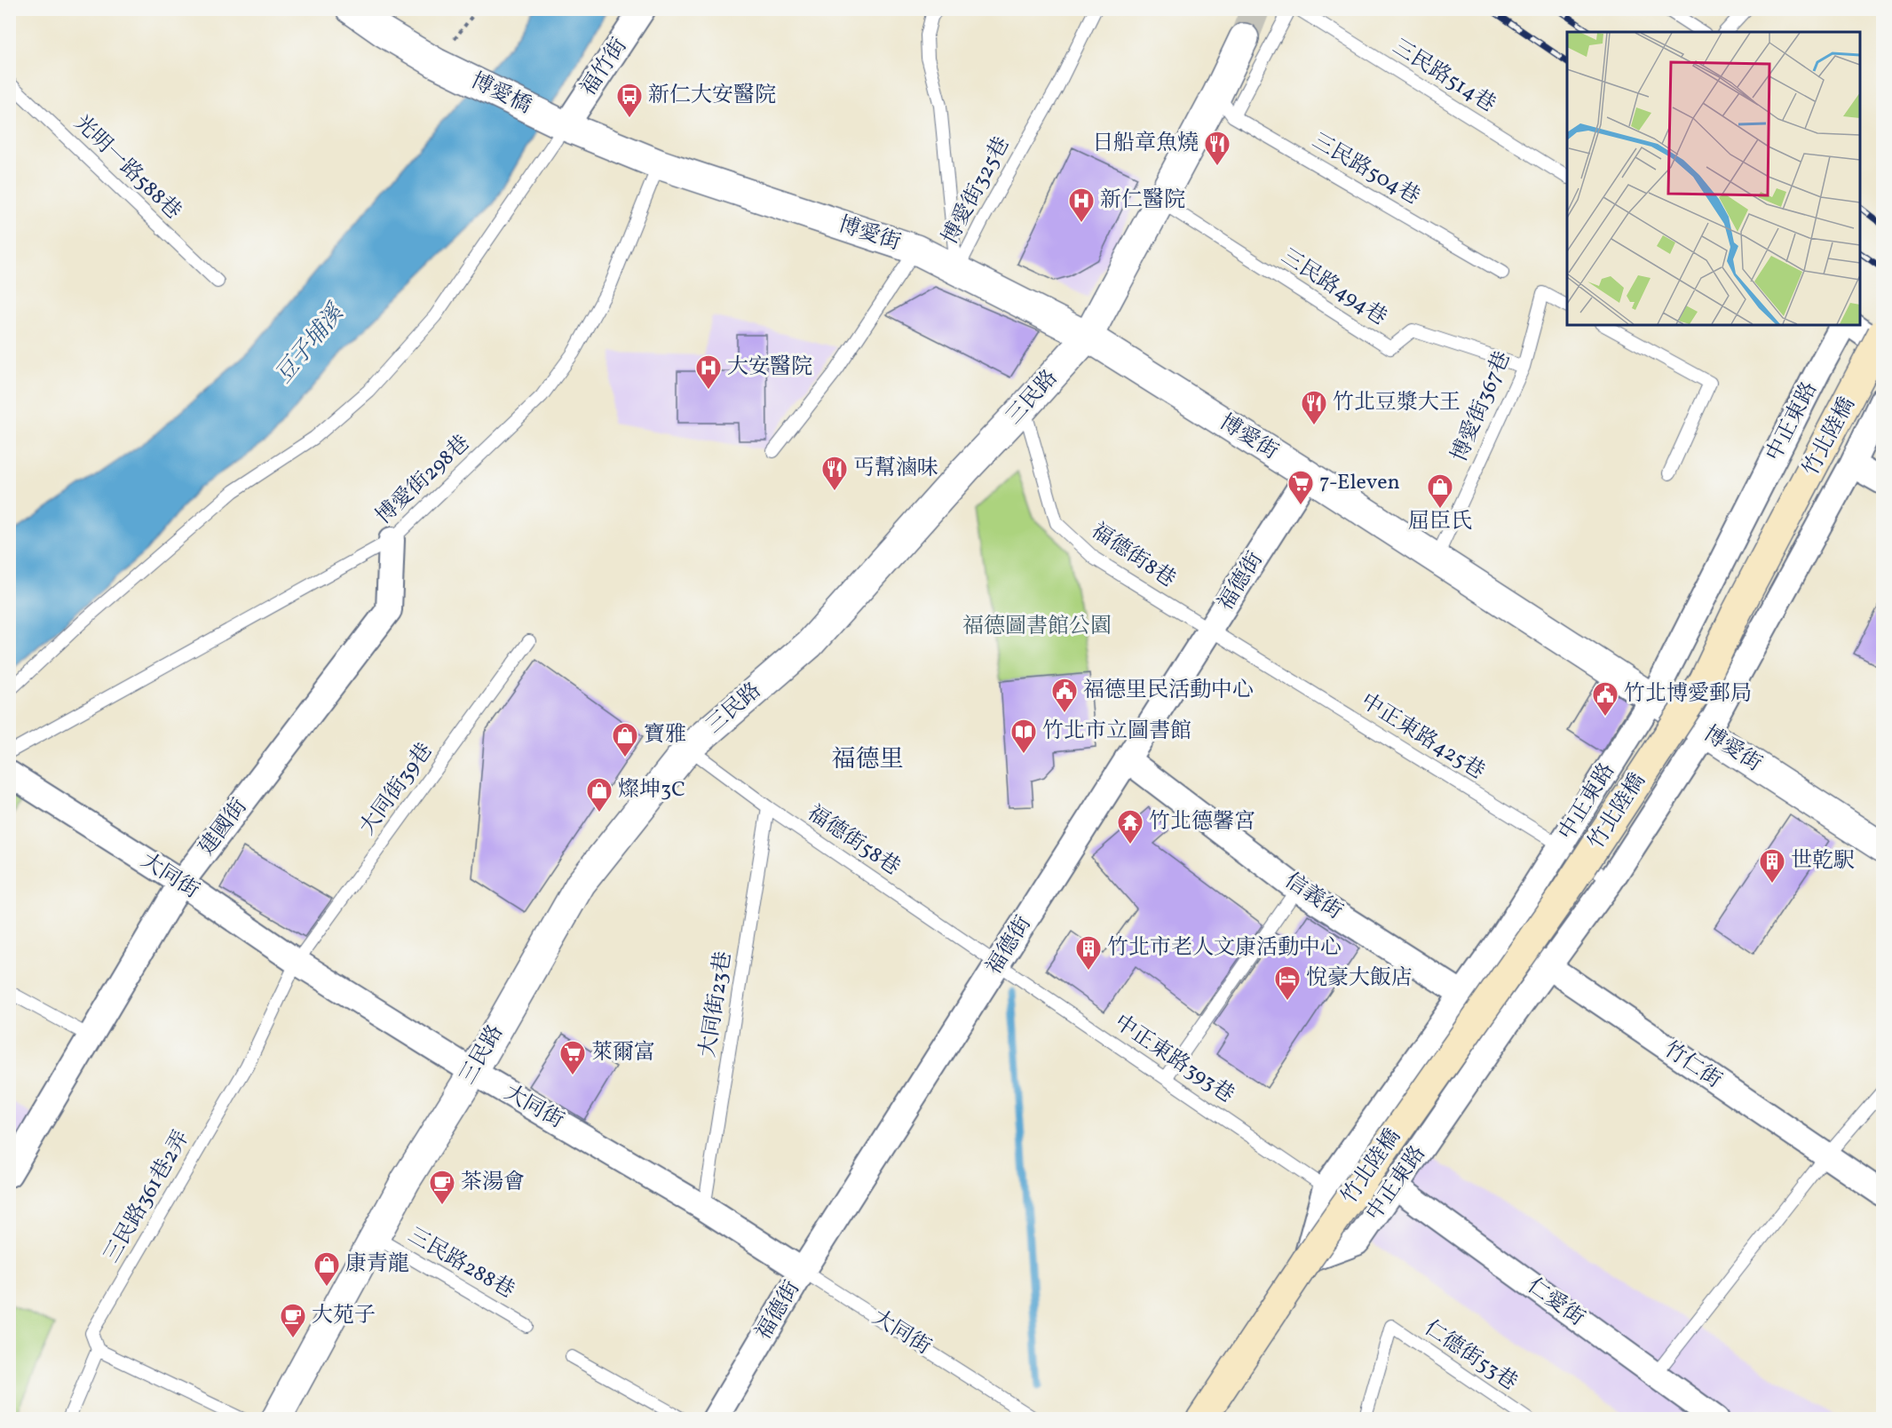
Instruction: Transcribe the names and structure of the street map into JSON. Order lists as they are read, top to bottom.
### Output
{
  "streets": {
    "main road": ["中正東路", "竹北陸橋"],
    "street": [
      "福竹街",
      "博愛橋",
      "博愛街",
      "三民路",
      "福德街",
      "建國街",
      "大同街",
      "信義街",
      "竹仁街",
      "仁愛街"
    ],
    "lane": [
      "三民路514巷",
      "光明一路588巷",
      "三民路504巷",
      "博愛街325巷",
      "三民路494巷",
      "博愛街367巷",
      "博愛街298巷",
      "福德街8巷",
      "中正東路425巷",
      "大同街39巷",
      "福德街58巷",
      "大同街23巷",
      "中正東路393巷",
      "三民路361巷2弄",
      "三民路288巷",
      "仁德街53巷"
    ]
  },
  "crossings": [
    ["福竹街", "博愛橋"],
    ["福竹街", "博愛街"],
    ["博愛橋", "博愛街"],
    ["三民路504巷", "三民路"],
    ["博愛街325巷", "博愛街"],
    ["博愛街", "三民路"],
    ["博愛街", "博愛街367巷"],
    ["博愛街", "中正東路"],
    ["博愛街", "博愛街298巷"],
    ["博愛街", "福德街"],
    ["三民路494巷", "三民路"],
    ["三民路494巷", "博愛街367巷"],
    ["三民路", "福德街8巷"],
    ["三民路", "福德街58巷"],
    ["三民路", "大同街"],
    ["三民路", "三民路288巷"],
    ["中正東路", "竹北陸橋"],
    ["中正東路", "中正東路425巷"],
    ["中正東路", "信義街"],
    ["中正東路", "中正東路393巷"],
    ["中正東路", "竹仁街"],
    ["中正東路", "仁愛街"],
    ["博愛街298巷", "建國街"],
    ["福德街8巷", "福德街"],
    ["福德街8巷", "中正東路425巷"],
    ["福德街", "中正東路425巷"],
    ["福德街", "福德街58巷"],
    ["福德街", "大同街"],
    ["福德街", "信義街"],
    ["福德街", "中正東路393巷"],
    ["大同街39巷", "大同街"],
    ["大同街39巷", "三民路361巷2弄"],
    ["建國街", "大同街"],
    ["福德街58巷", "大同街23巷"],
    ["福德街58巷", "中正東路393巷"],
    ["大同街", "大同街23巷"]
  ],
  "districts": ["福德里"],
  "water": ["豆子埔溪"],
  "parks": ["福德圖書館公園"],
  "places": {
    "bus stop": ["新仁大安醫院"],
    "restaurant": ["日船章魚燒", "竹北豆漿大王", "丐幫滷味"],
    "hospital": ["新仁醫院", "大安醫院"],
    "supermarket": ["7-Eleven", "萊爾富"],
    "shop": [
      "屈臣氏",
      "寶雅",
      "燦坤3C",
      "康青龍"
    ],
    "public building": ["福德里民活動中心", "竹北博愛郵局"],
    "library": ["竹北市立圖書館"],
    "temple": ["竹北德馨宮"],
    "building": ["世乾駅", "竹北市老人文康活動中心"],
    "hotel": ["悅豪大飯店"],
    "cafe": ["茶湯會", "大苑子"]
  }
}
